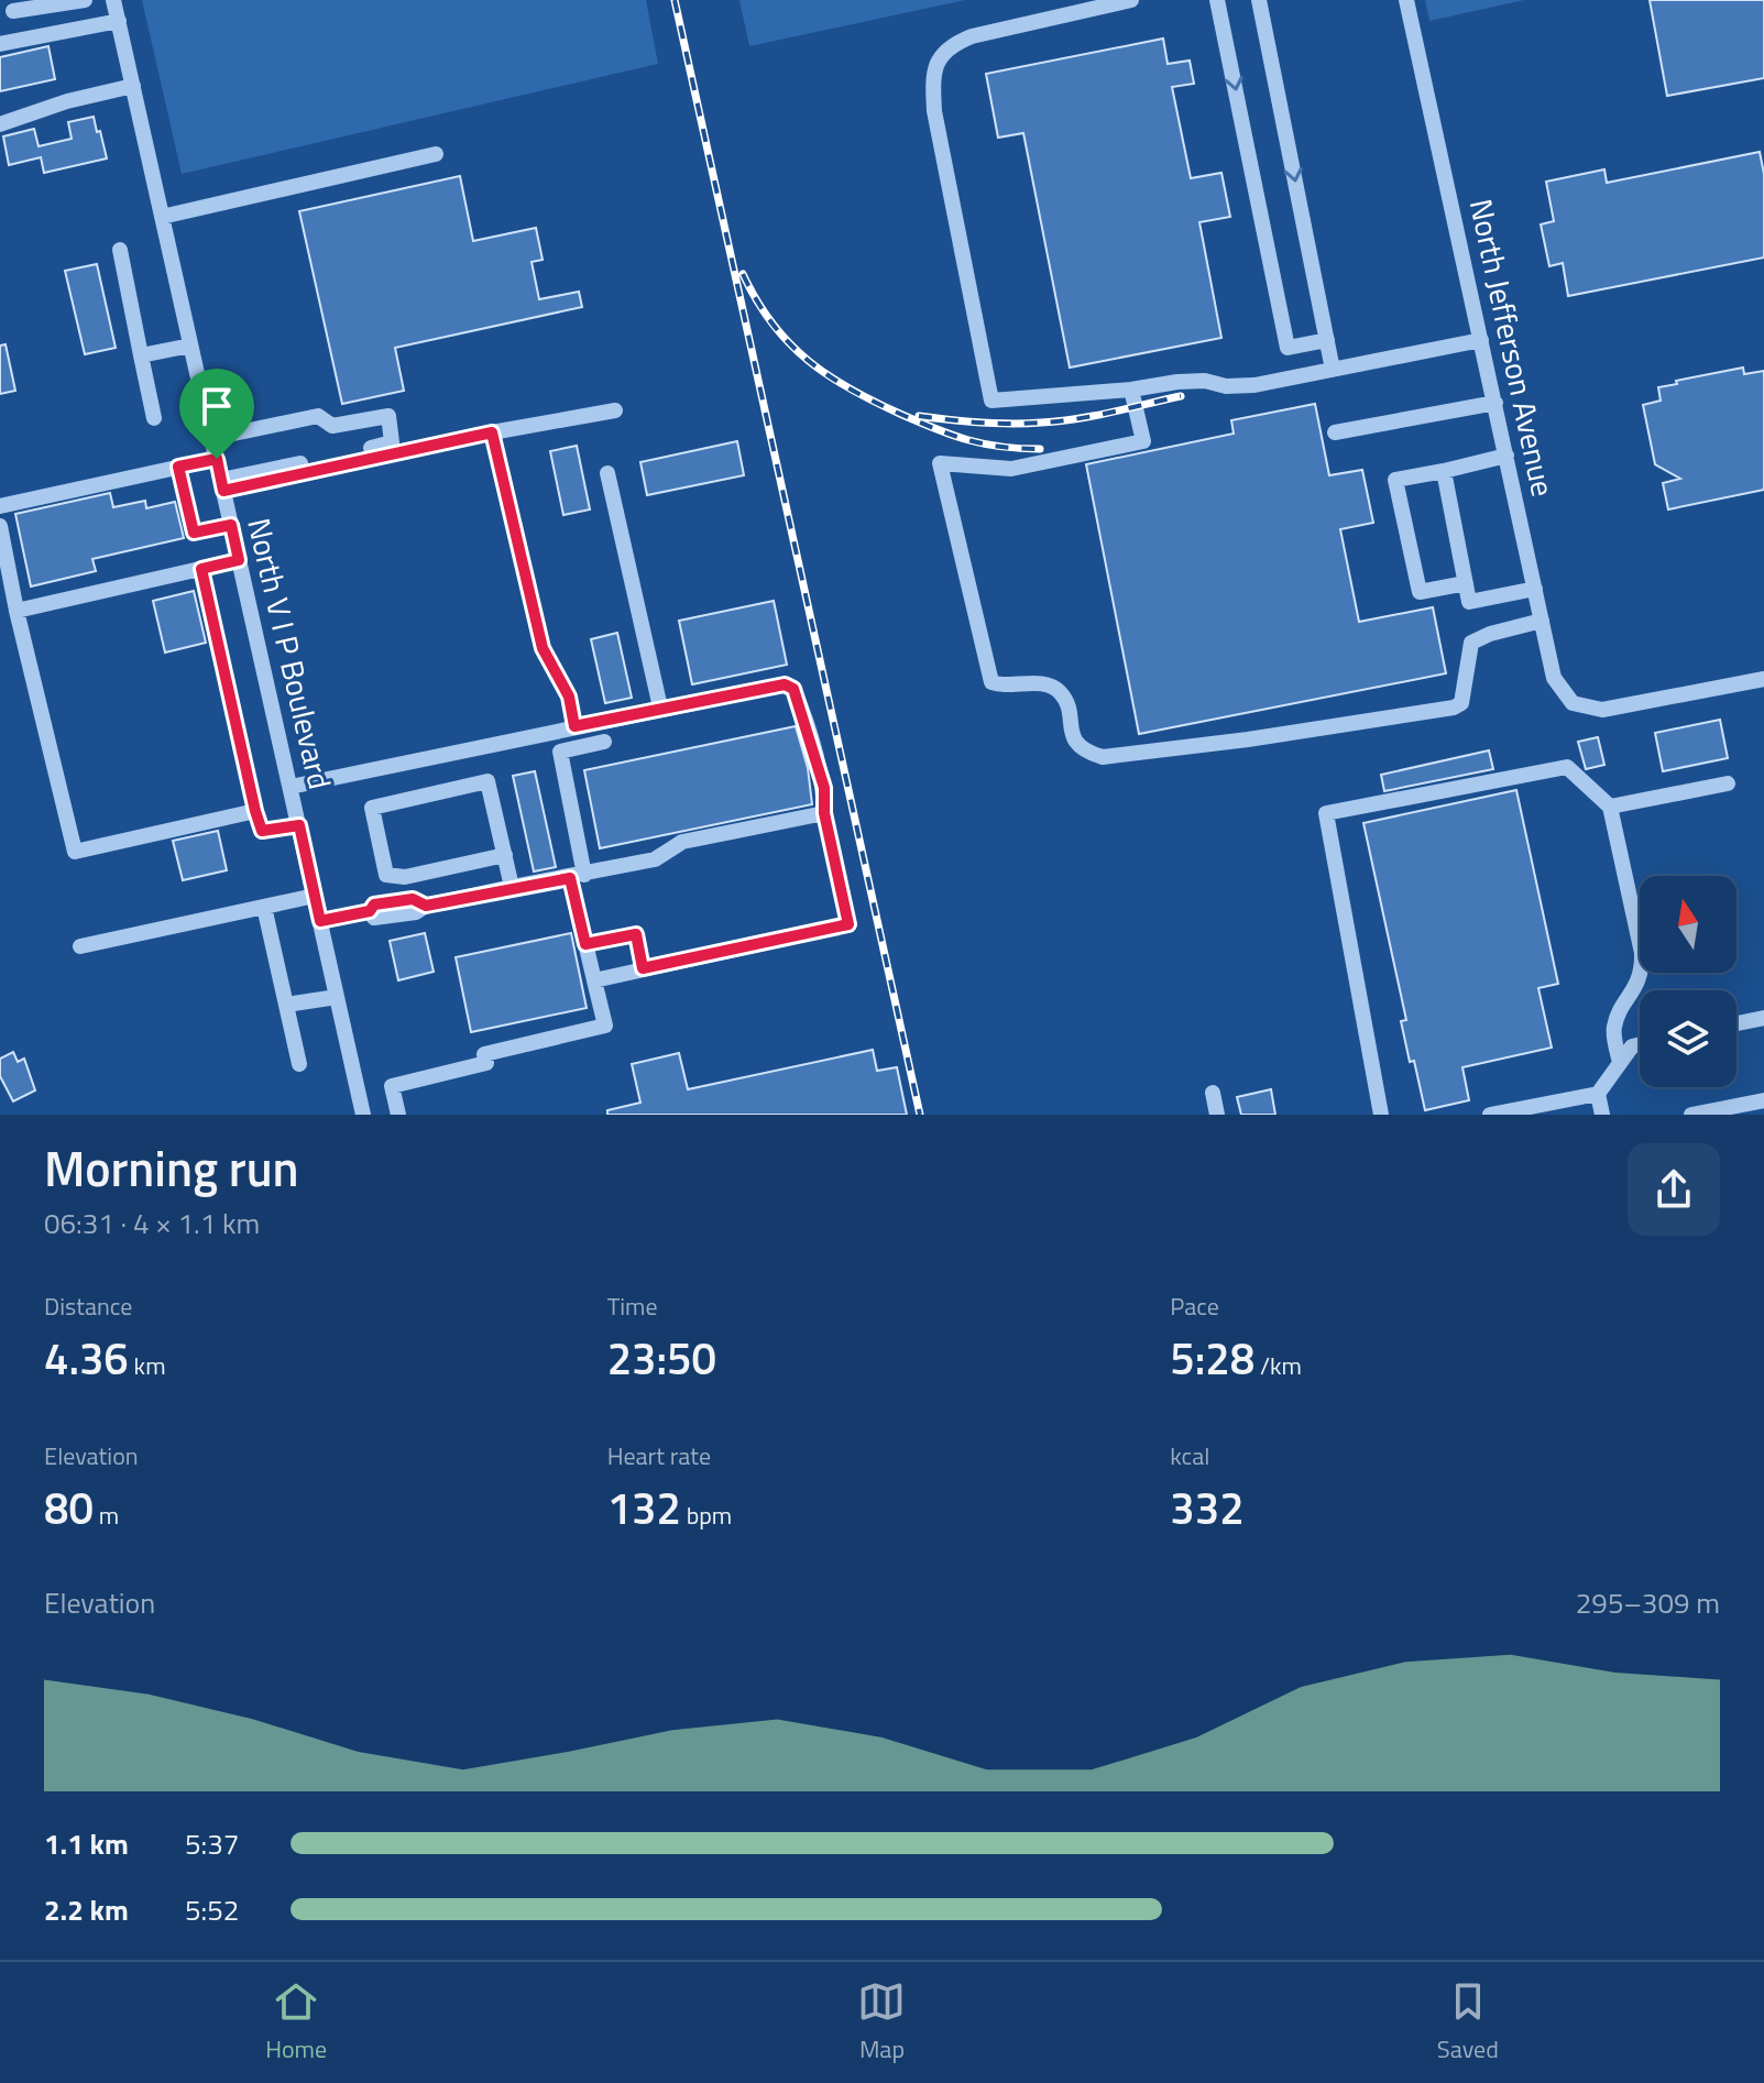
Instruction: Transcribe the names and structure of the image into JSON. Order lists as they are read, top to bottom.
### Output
{
  "streets": {
    "street": ["North Jefferson Avenue", "North V I P Boulevard"]
  },
  "north": "top",
  "page": {
    "heading": ["Morning run", "06:31 · 4 × 1.1 km"],
    "stats": [
      ["Distance", "4.36 km"],
      ["Time", "23:50"],
      ["Pace", "5:28 /km"],
      ["Elevation", "80 m"],
      ["Heart rate", "132 bpm"],
      ["kcal", "332"]
    ],
    "chart": ["Elevation", "295–309 m"],
    "list": [
      {
        "name": "1.1 km",
        "note": "5:37"
      },
      {
        "name": "2.2 km",
        "note": "5:52"
      }
    ],
    "tabs": ["Home", "Map", "Saved"]
  }
}
